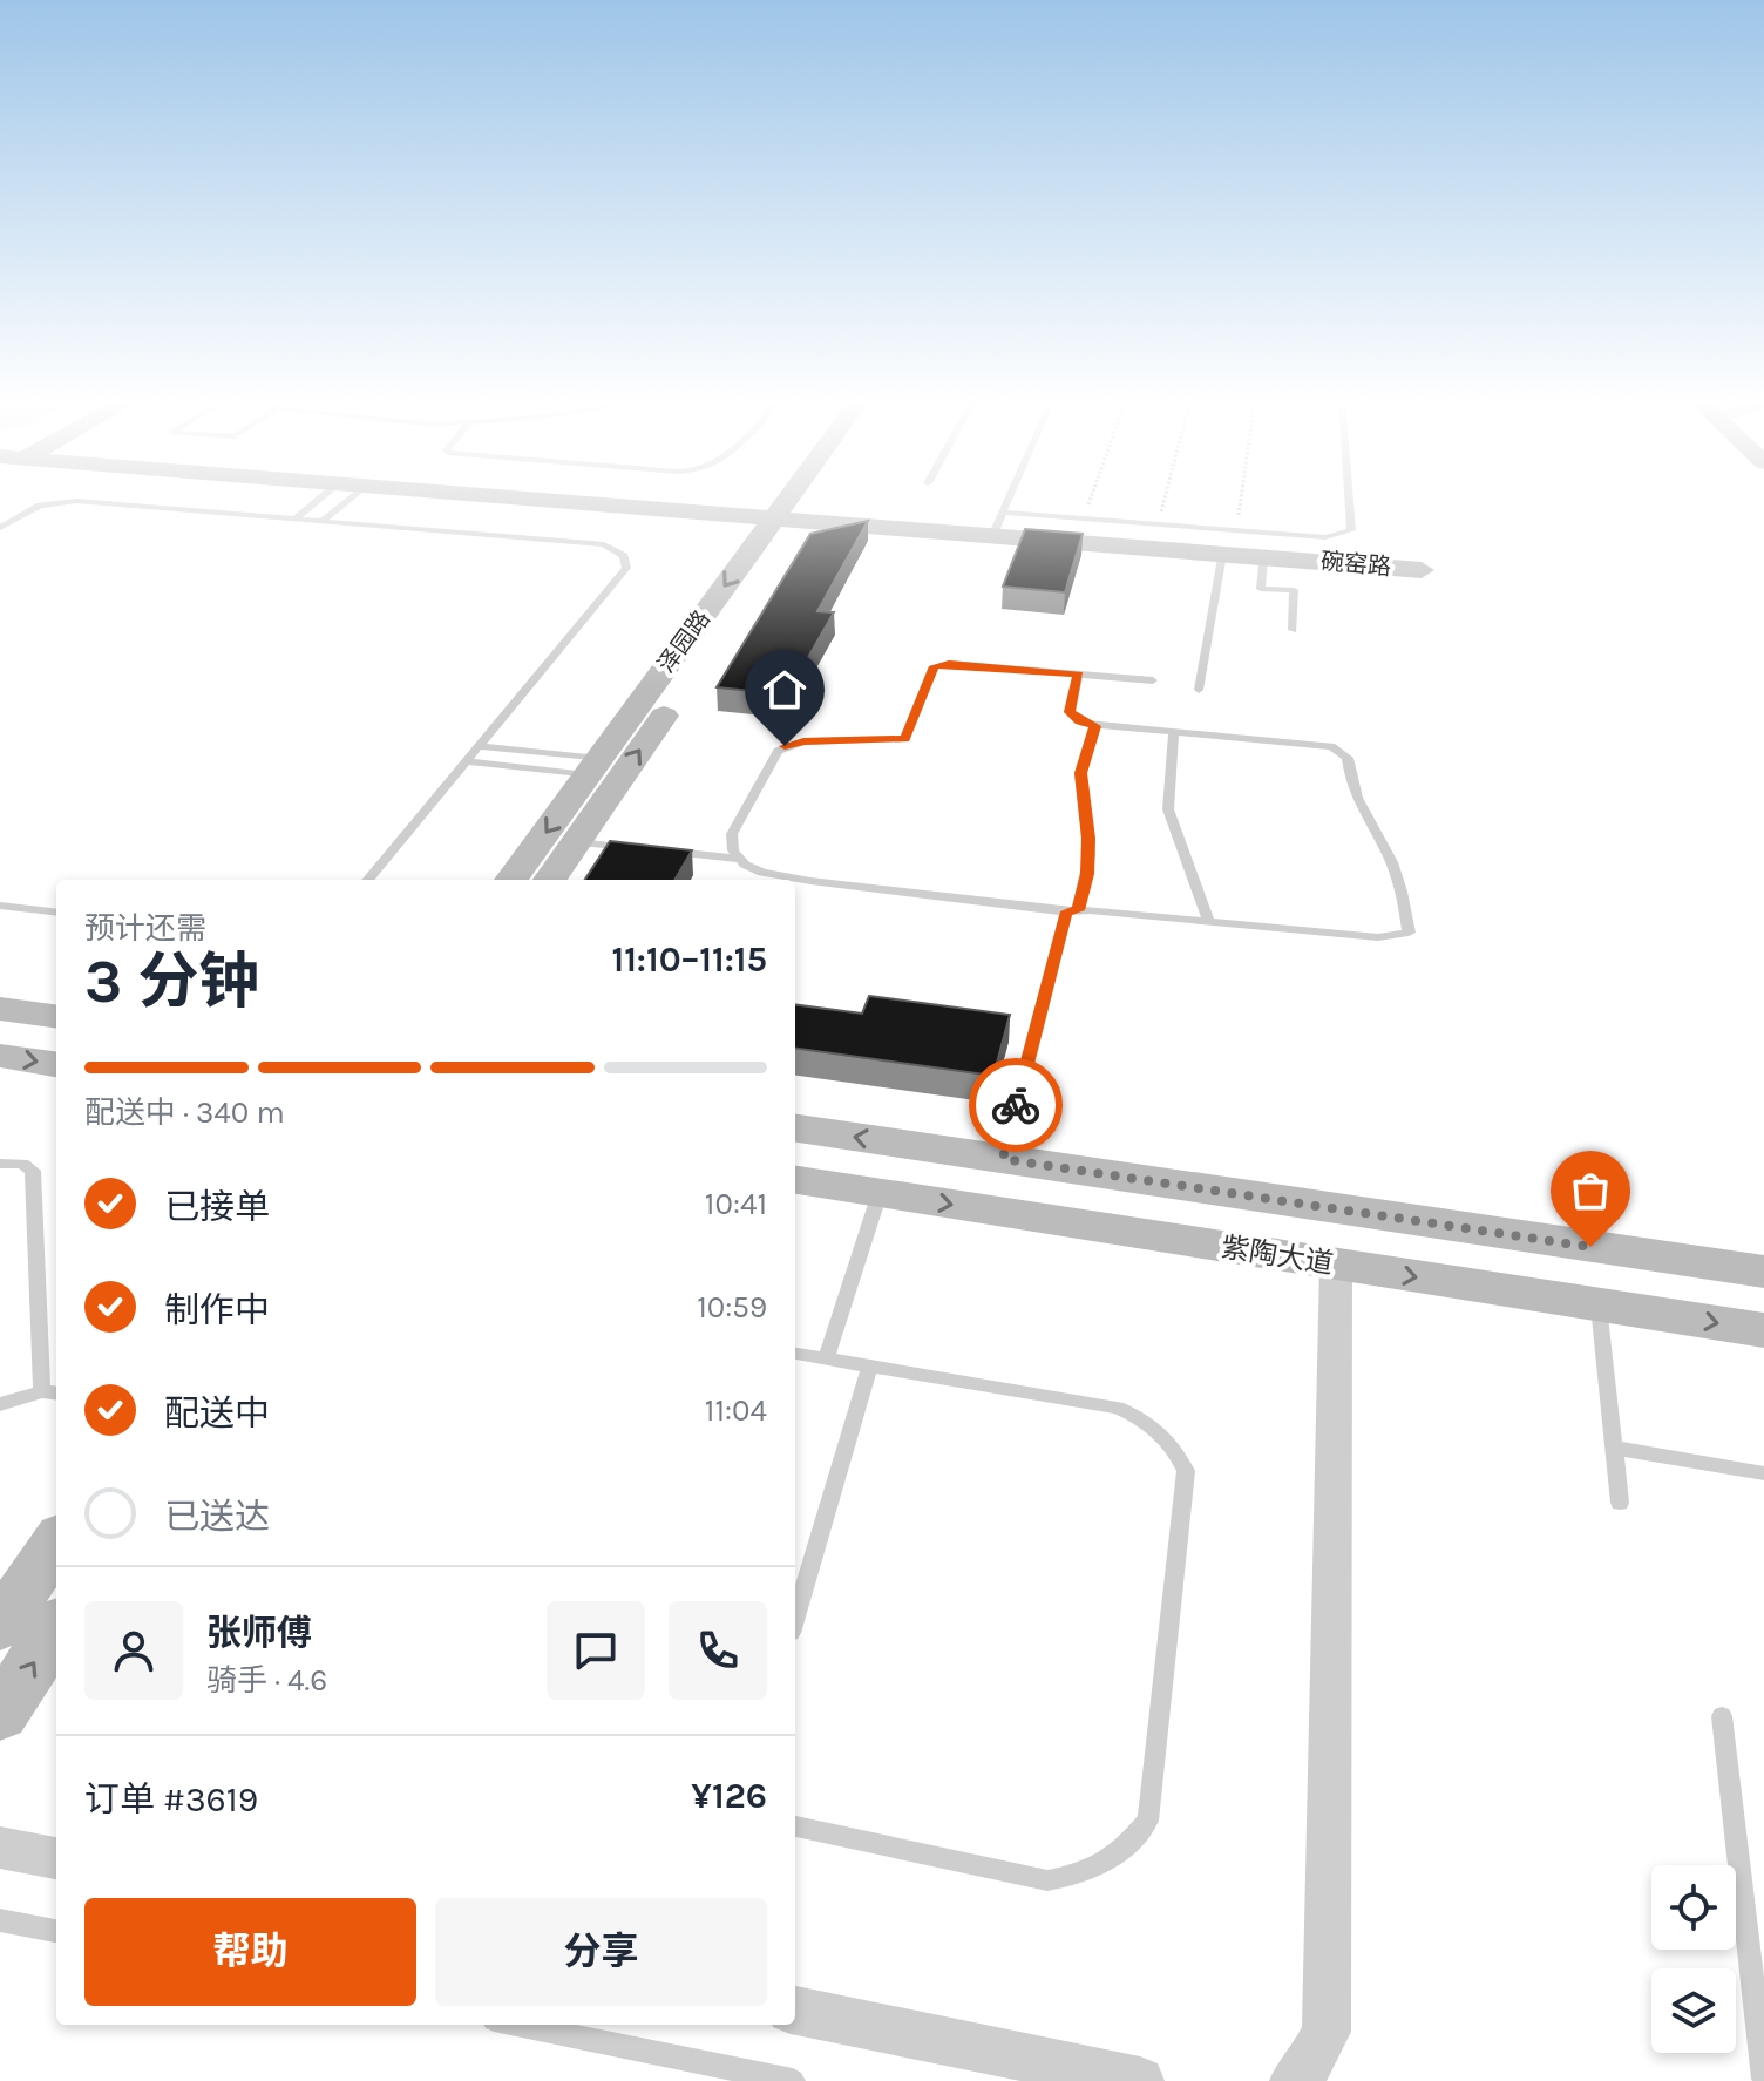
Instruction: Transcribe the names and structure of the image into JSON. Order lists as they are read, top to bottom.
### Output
{
  "streets": {
    "street": ["碗窑路", "泽园路", "紫陶大道"]
  },
  "crossings": [
    ["碗窑路", "泽园路"]
  ],
  "page": {
    "heading": ["3 分钟", "预计还需", "11:10–11:15"],
    "panel": [
      "张师傅",
      "骑手 · 4.6",
      "订单 #3619",
      "¥126"
    ],
    "bar": "配送中 · 340 m",
    "list": [
      ["已接单", "10:41"],
      ["制作中", "10:59"],
      ["配送中", "11:04"],
      "已送达"
    ],
    "buttons": ["帮助", "分享"]
  }
}
